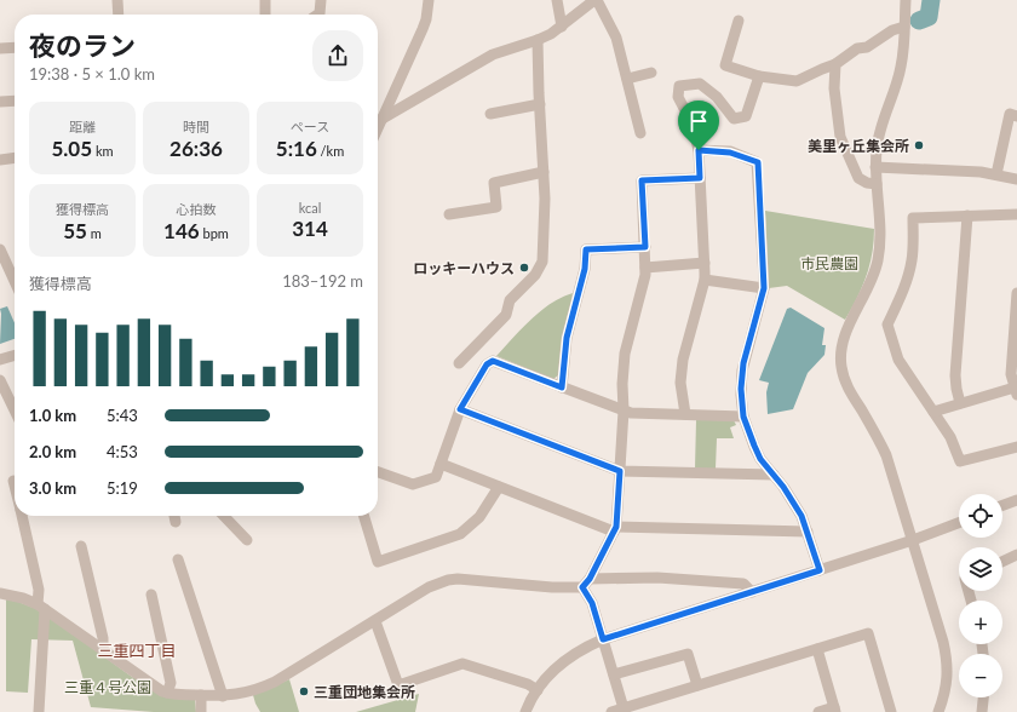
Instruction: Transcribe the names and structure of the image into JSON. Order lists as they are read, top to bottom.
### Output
{
  "districts": ["三重四丁目"],
  "parks": ["市民農園", "三重４号公園"],
  "places": ["美里ヶ丘集会所", "ロッキーハウス", "三重団地集会所"],
  "page": {
    "heading": ["夜のラン", "19:38 · 5 × 1.0 km"],
    "stats": [
      ["距離", "5.05 km"],
      ["時間", "26:36"],
      ["ペース", "5:16 /km"],
      ["獲得標高", "55 m"],
      ["心拍数", "146 bpm"],
      ["kcal", "314"]
    ],
    "chart": ["獲得標高", "183–192 m"],
    "list": [
      {
        "name": "1.0 km",
        "note": "5:43"
      },
      {
        "name": "2.0 km",
        "note": "4:53"
      },
      {
        "name": "3.0 km",
        "note": "5:19"
      }
    ],
    "map_buttons": ["+", "−"]
  }
}
